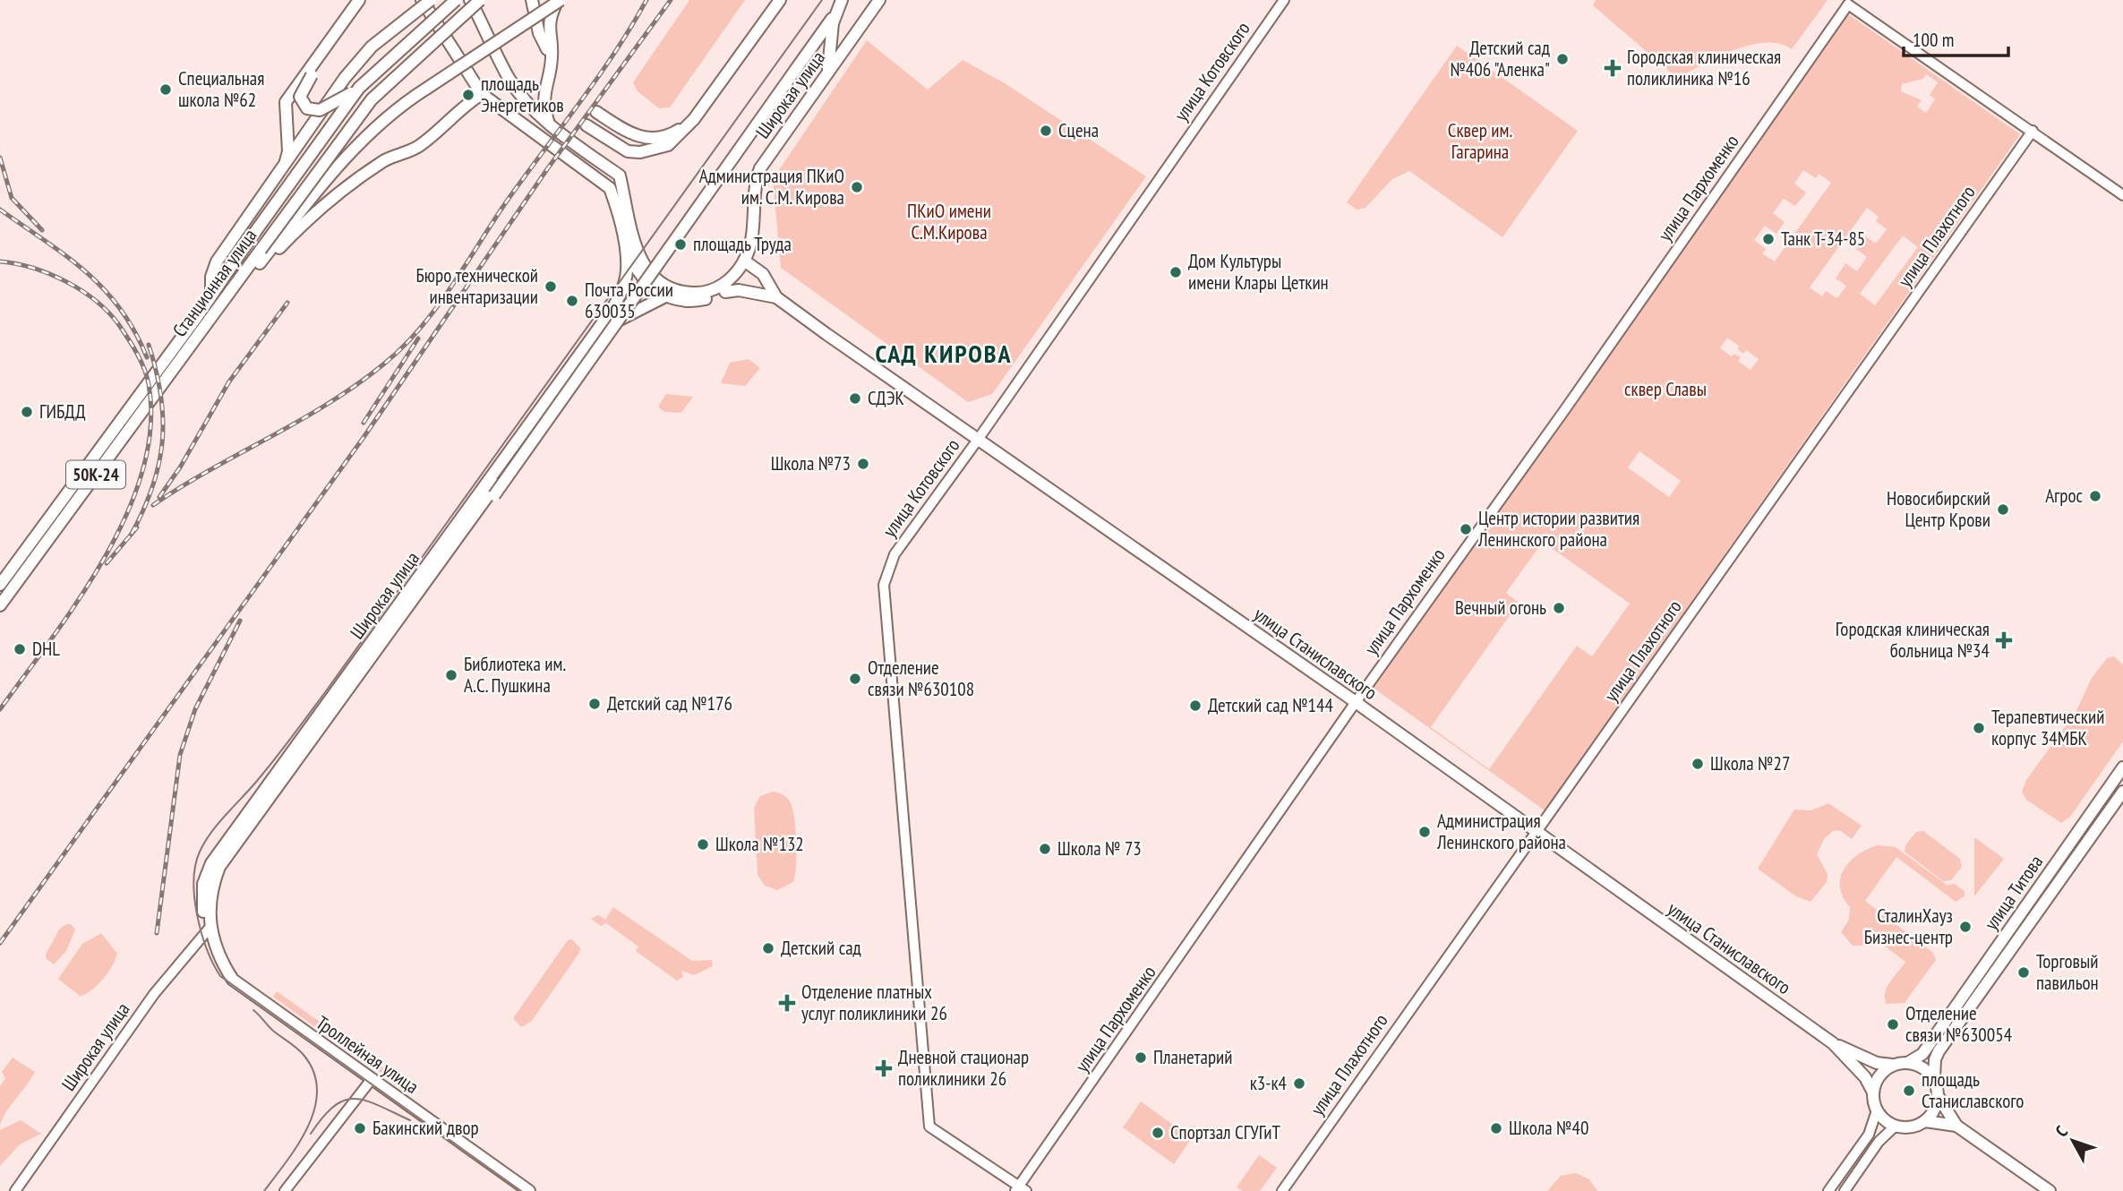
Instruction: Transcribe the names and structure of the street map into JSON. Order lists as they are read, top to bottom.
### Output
{
  "streets": {
    "main road": [
      "Широкая улица",
      "Станционная улица",
      "50К-24",
      "улица Станиславского",
      "улица Титова",
      "Троллейная улица"
    ],
    "street": ["улица Котовского", "улица Пархоменко", "улица Плахотного"]
  },
  "crossings": [
    ["улица Котовского", "улица Пархоменко"],
    ["улица Котовского", "улица Станиславского"],
    ["Широкая улица", "Троллейная улица"],
    ["улица Пархоменко", "улица Станиславского"],
    ["улица Плахотного", "улица Станиславского"],
    ["Станционная улица", "50К-24"]
  ],
  "districts": ["САД КИРОВА"],
  "parks": ["Сквер им. Гагарина", "ПКиО имени С.М.Кирова", "сквер Славы"],
  "places": {
    "other": [
      "Детский сад №406 \"Аленка\"",
      "Специальная школа №62",
      "площадь Энергетиков",
      "Сцена",
      "Администрация ПКиО им. С.М. Кирова",
      "Танк Т-34-85",
      "площадь Труда",
      "Дом Культуры имени Клары Цеткин",
      "Бюро технической инвентаризации",
      "Почта России 630035",
      "СДЭК",
      "ГИБДД",
      "Школа №73",
      "Агрос",
      "Новосибирский Центр Крови",
      "Центр истории развития Ленинского района",
      "Вечный огонь",
      "DHL",
      "Библиотека им. А.С. Пушкина",
      "Отделение связи №630108",
      "Детский сад №176",
      "Детский сад №144",
      "Терапевтический корпус 34МБК",
      "Школа №27",
      "Администрация Ленинского района",
      "Школа №132",
      "Школа № 73",
      "СталинХауз Бизнес-центр",
      "Детский сад",
      "Торговый павильон",
      "Отделение связи №630054",
      "Планетарий",
      "к3-к4",
      "площадь Станиславского",
      "Бакинский двор",
      "Школа №40",
      "Спортзал СГУГиТ"
    ],
    "health": [
      "Городская клиническая поликлиника №16",
      "Городская клиническая больница №34",
      "Отделение платных услуг поликлиники 26",
      "Дневной стационар поликлиники 26"
    ]
  },
  "scale_bar": "100 m",
  "north": "top left"
}
